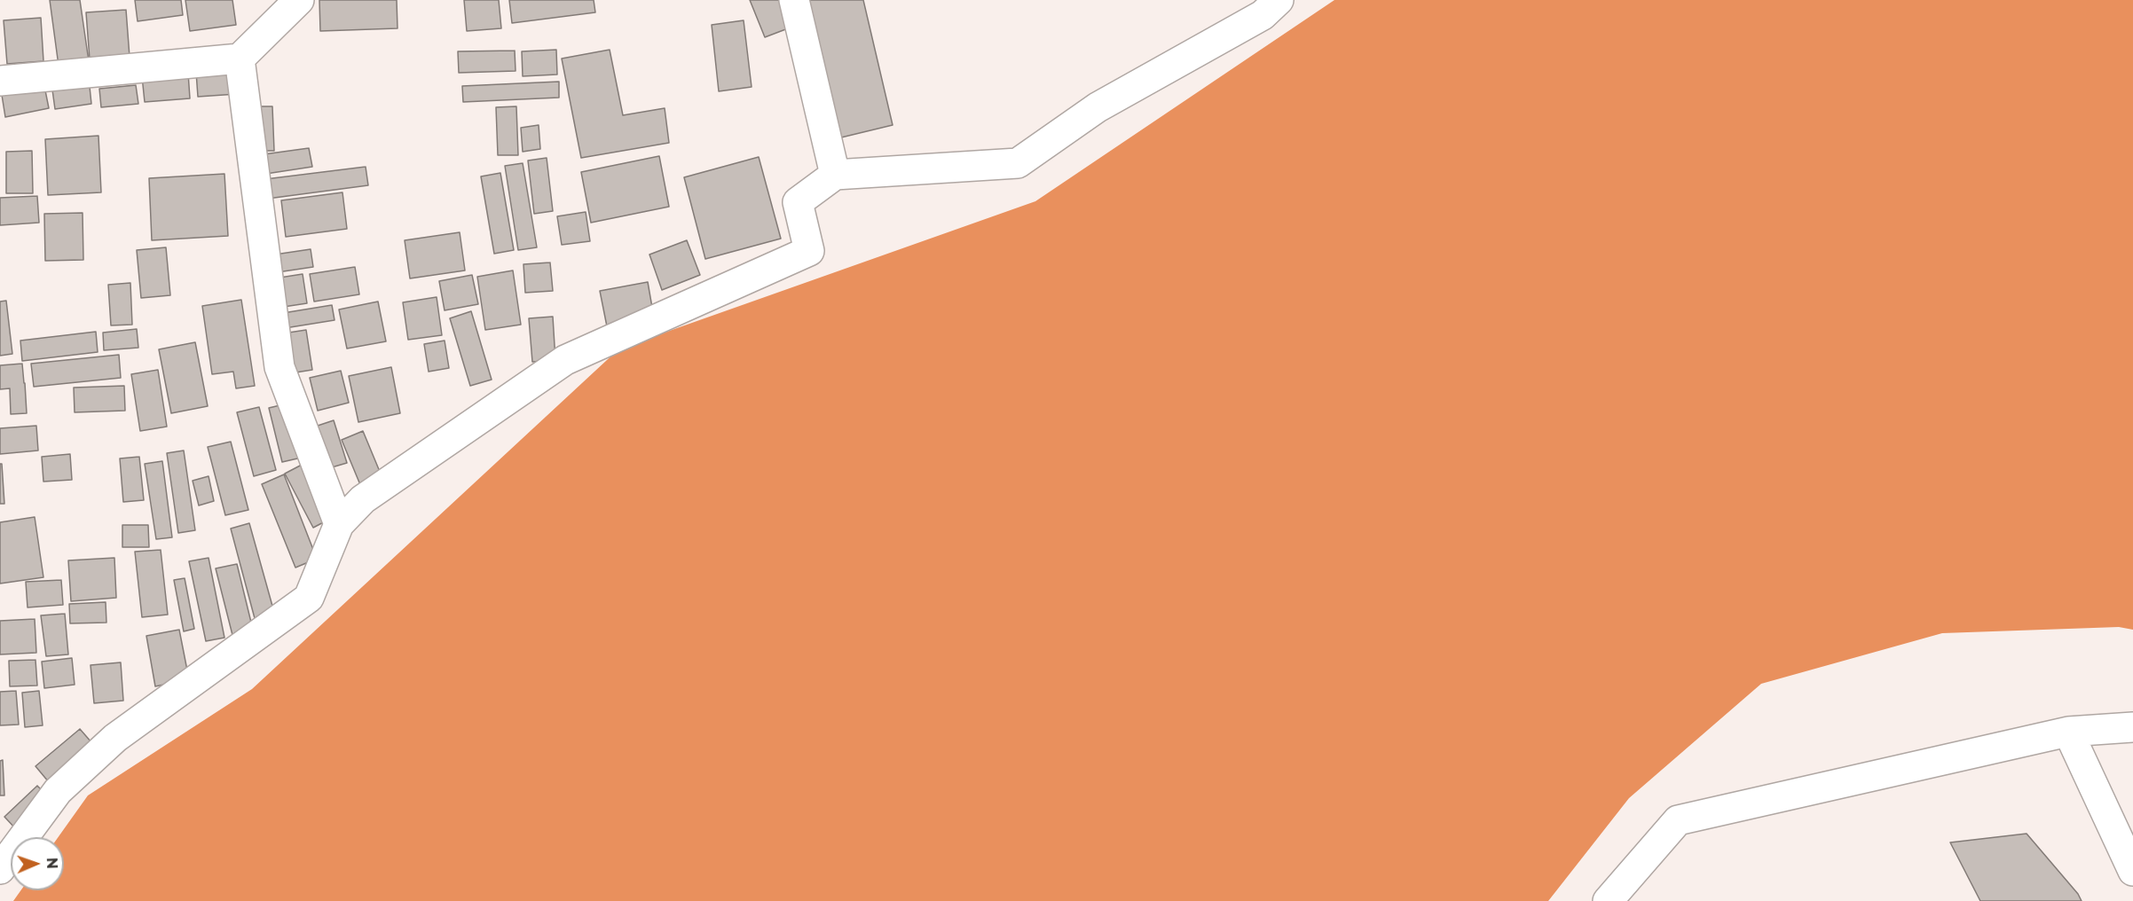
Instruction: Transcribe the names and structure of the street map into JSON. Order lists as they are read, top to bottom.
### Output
{
  "north": "right"
}
